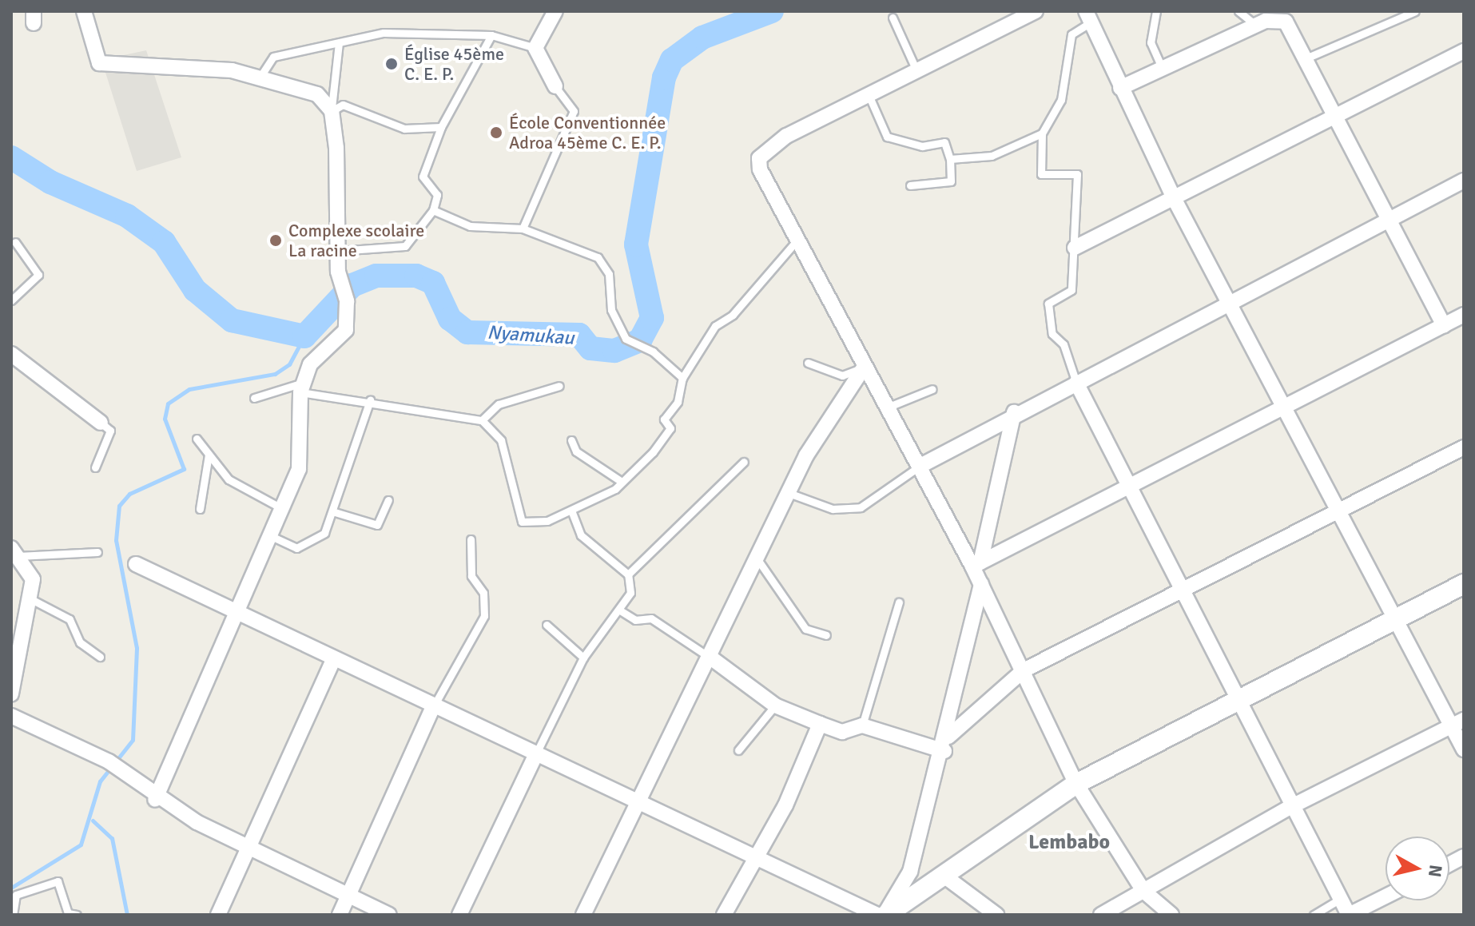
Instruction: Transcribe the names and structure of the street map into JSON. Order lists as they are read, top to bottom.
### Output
{
  "districts": ["Lembabo"],
  "water": ["Nyamukau"],
  "places": ["Église 45ème C. E. P.", "École Conventionnée Adroa 45ème C. E. P.", "Complexe scolaire La racine"],
  "north": "right"
}
